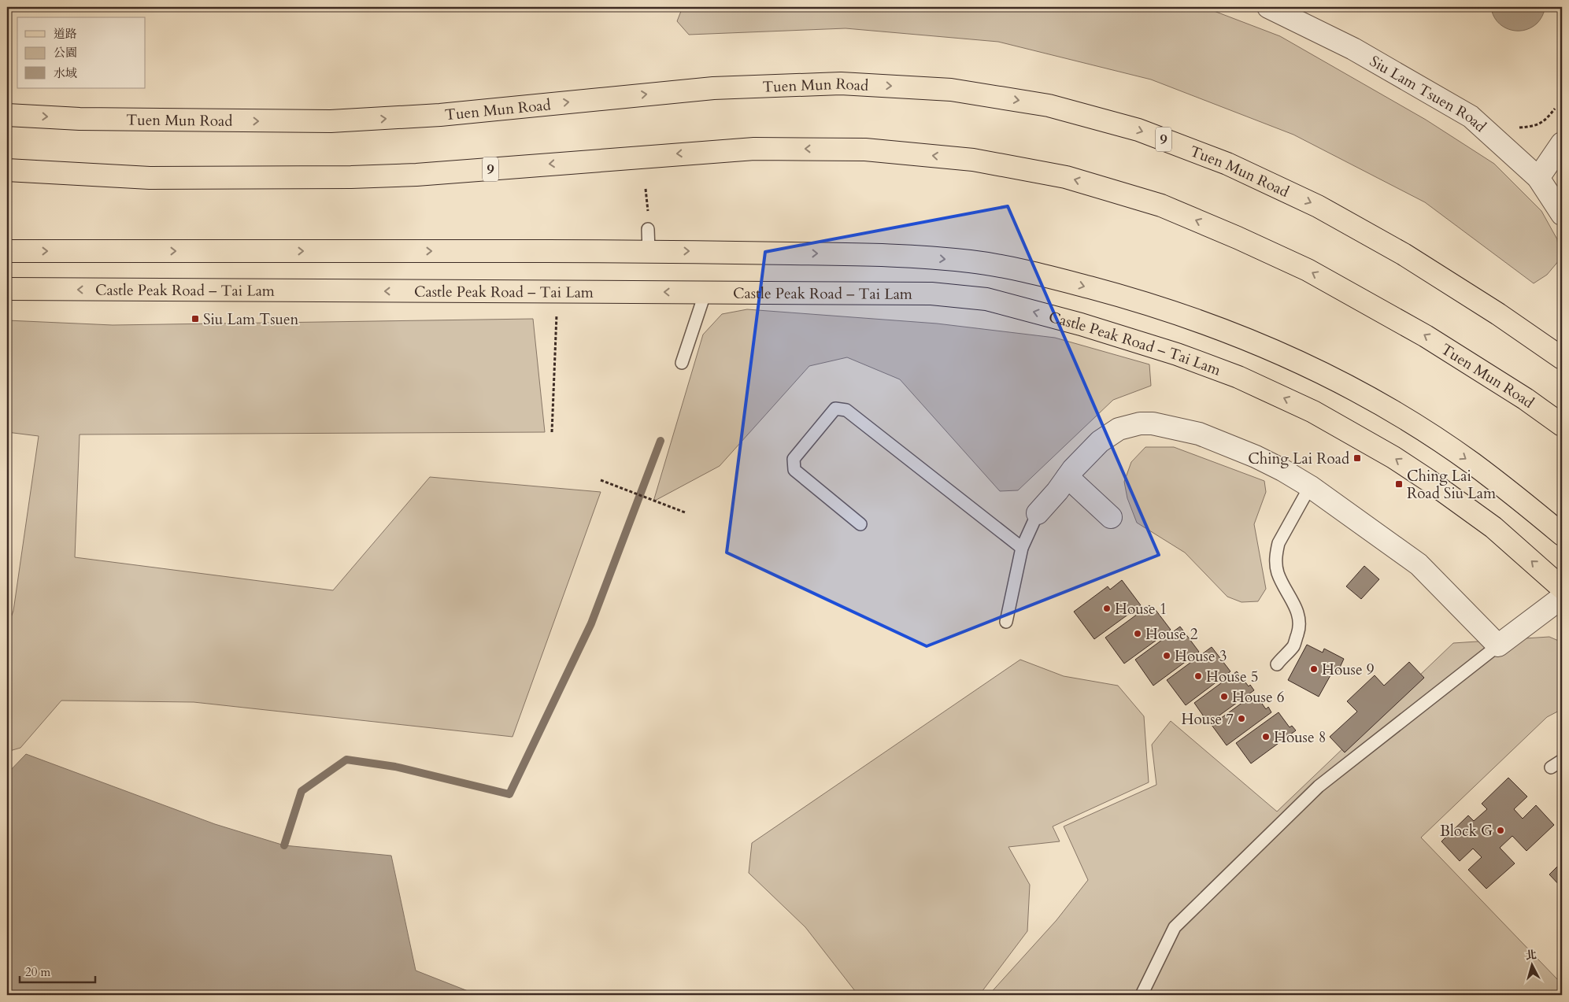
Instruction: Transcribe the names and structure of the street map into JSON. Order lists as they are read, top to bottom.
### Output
{
  "streets": {
    "main road": ["Tuen Mun Road", "9", "Castle Peak Road – Tai Lam"],
    "street": ["Siu Lam Tsuen Road"]
  },
  "places": {
    "transit": ["Siu Lam Tsuen", "Ching Lai Road", "Ching Lai Road Siu Lam"],
    "other": [
      "House 1",
      "House 2",
      "House 3",
      "House 9",
      "House 5",
      "House 6",
      "House 7",
      "House 8",
      "Block G"
    ]
  },
  "legend": ["道路", "公園", "水域"],
  "scale_bar": "20 m",
  "north": "top"
}
